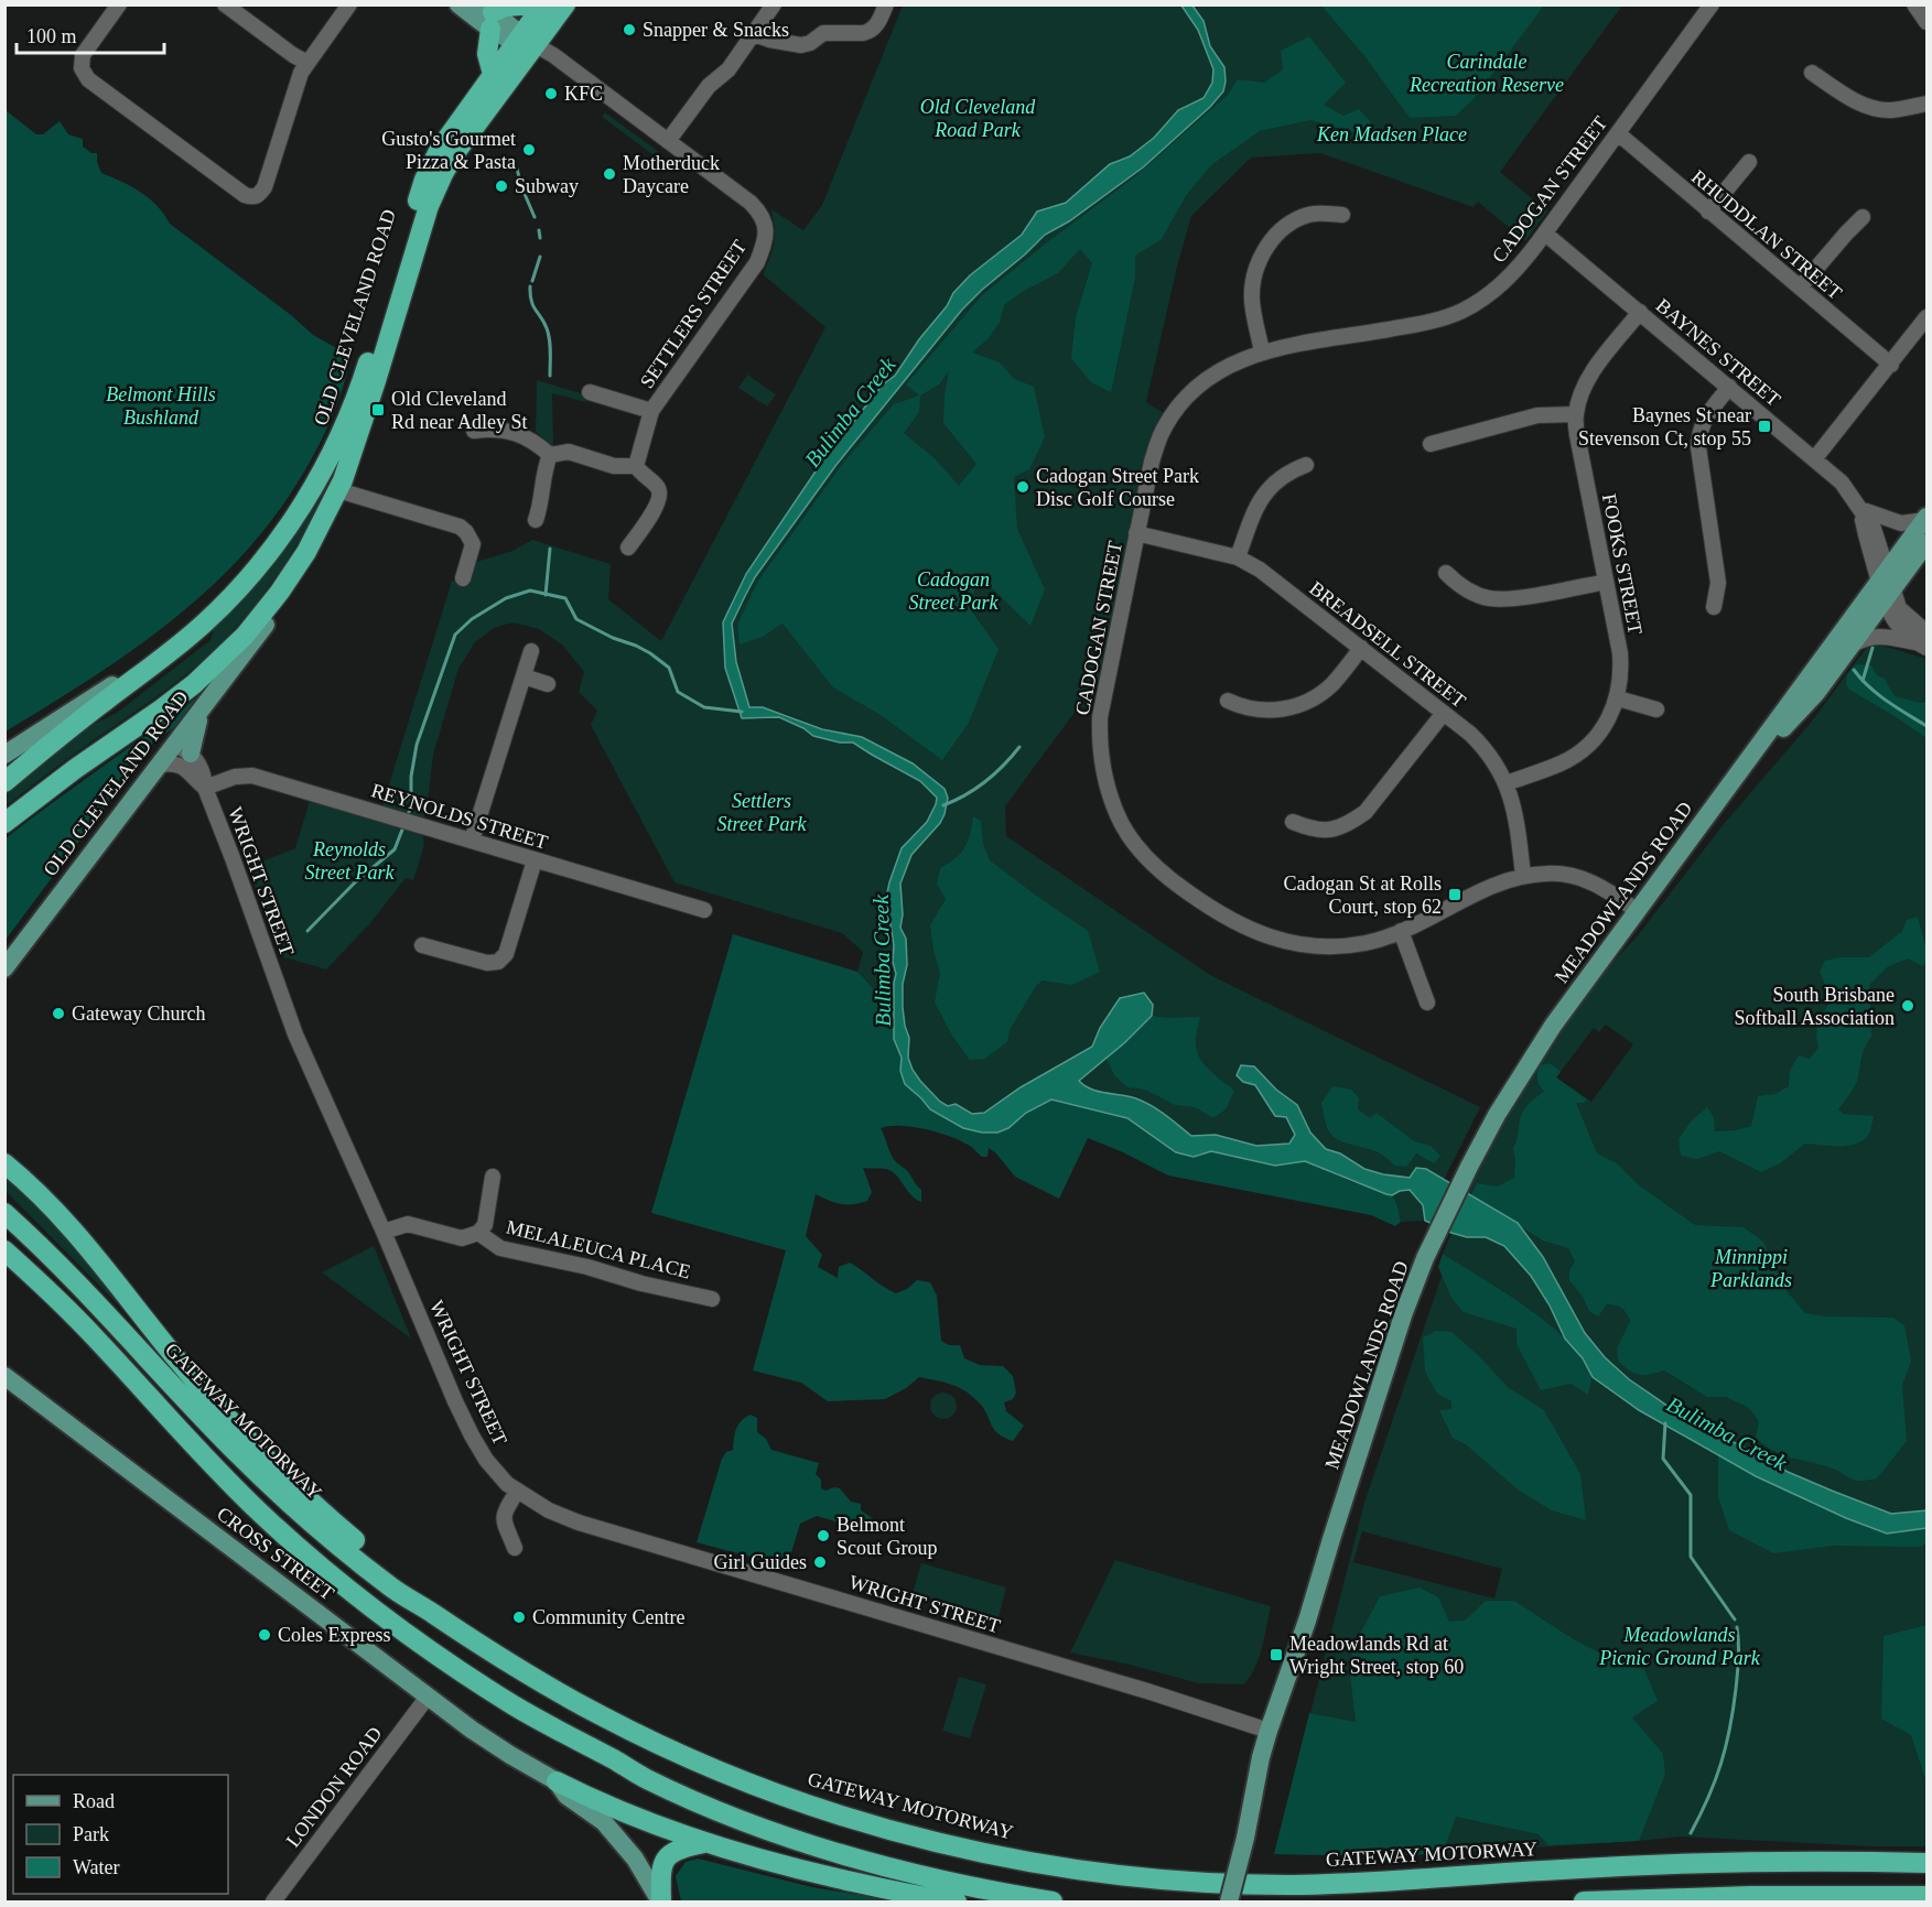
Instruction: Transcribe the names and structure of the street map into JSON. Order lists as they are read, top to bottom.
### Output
{
  "streets": {
    "highway": ["OLD CLEVELAND ROAD", "GATEWAY MOTORWAY"],
    "main road": ["MEADOWLANDS ROAD", "CROSS STREET"],
    "street": [
      "CADOGAN STREET",
      "RHUDDLAN STREET",
      "SETTLERS STREET",
      "BAYNES STREET",
      "FOOKS STREET",
      "BREADSELL STREET",
      "REYNOLDS STREET",
      "WRIGHT STREET",
      "MELALEUCA PLACE",
      "LONDON ROAD"
    ]
  },
  "crossings": [
    ["CADOGAN STREET", "RHUDDLAN STREET"],
    ["CADOGAN STREET", "BAYNES STREET"],
    ["CADOGAN STREET", "BREADSELL STREET"],
    ["CADOGAN STREET", "MEADOWLANDS ROAD"],
    ["OLD CLEVELAND ROAD", "WRIGHT STREET"],
    ["BAYNES STREET", "FOOKS STREET"],
    ["BAYNES STREET", "MEADOWLANDS ROAD"],
    ["FOOKS STREET", "BREADSELL STREET"],
    ["REYNOLDS STREET", "WRIGHT STREET"],
    ["WRIGHT STREET", "MEADOWLANDS ROAD"],
    ["CROSS STREET", "LONDON ROAD"]
  ],
  "water": ["Bulimba Creek"],
  "parks": [
    "Carindale Recreation Reserve",
    "Old Cleveland Road Park",
    "Ken Madsen Place",
    "Belmont Hills Bushland",
    "Cadogan Street Park",
    "Settlers Street Park",
    "Reynolds Street Park",
    "Minnippi Parklands",
    "Meadowlands Picnic Ground Park"
  ],
  "places": {
    "other": [
      "Snapper & Snacks",
      "KFC",
      "Gusto's Gourmet Pizza & Pasta",
      "Motherduck Daycare",
      "Subway",
      "Cadogan Street Park Disc Golf Course",
      "South Brisbane Softball Association",
      "Gateway Church",
      "Belmont Scout Group",
      "Girl Guides",
      "Community Centre",
      "Coles Express"
    ],
    "transit": [
      "Old Cleveland Rd near Adley St",
      "Baynes St near Stevenson Ct, stop 55",
      "Cadogan St at Rolls Court, stop 62",
      "Meadowlands Rd at Wright Street, stop 60"
    ]
  },
  "legend": ["Road", "Park", "Water"],
  "scale_bar": "100 m"
}
